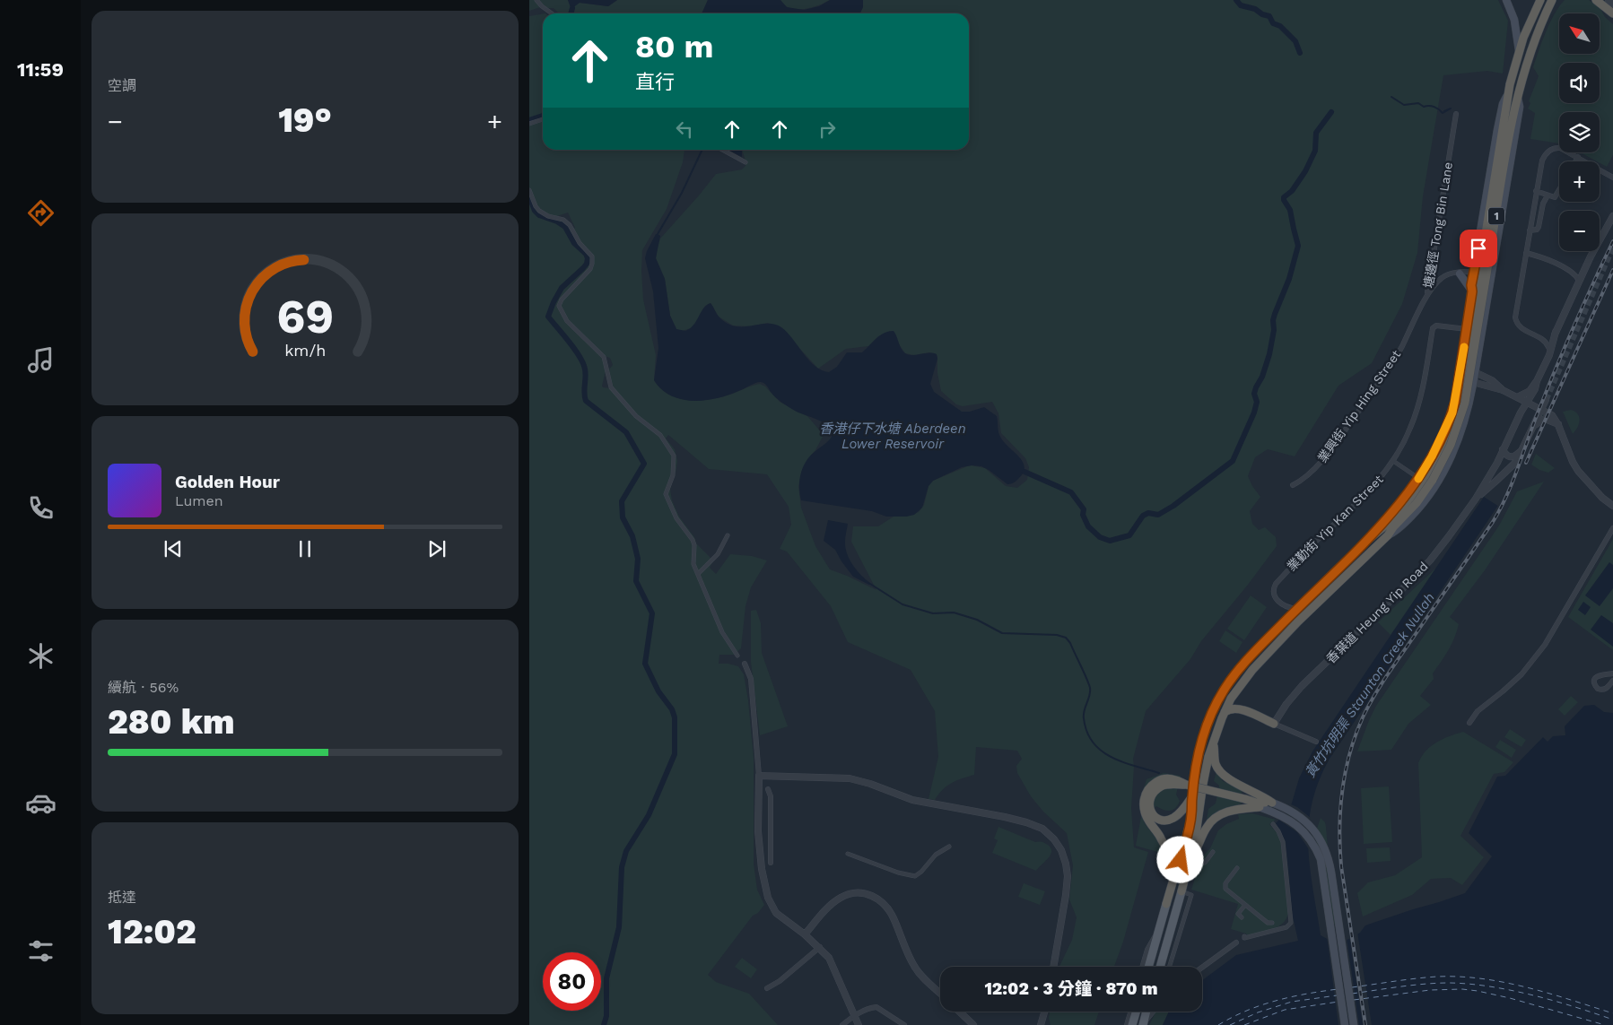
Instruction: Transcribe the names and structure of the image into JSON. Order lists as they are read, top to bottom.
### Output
{
  "streets": {
    "highway": ["1"],
    "street": [
      "塘邊徑 Tong Bin Lane",
      "業興街 Yip Hing Street",
      "業勤街 Yip Kan Street",
      "香葉道 Heung Yip Road"
    ]
  },
  "crossings": [
    ["1", "業勤街 Yip Kan Street"],
    ["塘邊徑 Tong Bin Lane", "業興街 Yip Hing Street"]
  ],
  "water": ["香港仔下水塘 Aberdeen Lower Reservoir", "黃竹坑明渠 Staunton Creek Nullah"],
  "north": "top left",
  "page": {
    "tabs": "11:59",
    "tile": [
      "空調",
      ["續航 · 56%", "280 km"],
      ["抵達", "12:02"]
    ],
    "map_buttons": ["+", "−"],
    "turn": ["80 m", "直行"],
    "heat": ["−", "19°", "+"],
    "song": ["Golden Hour", "Lumen"],
    "limit": "80",
    "trip": "12:02 · 3 分鐘 · 870 m",
    "gauge": ["69", "km/h"]
  }
}
